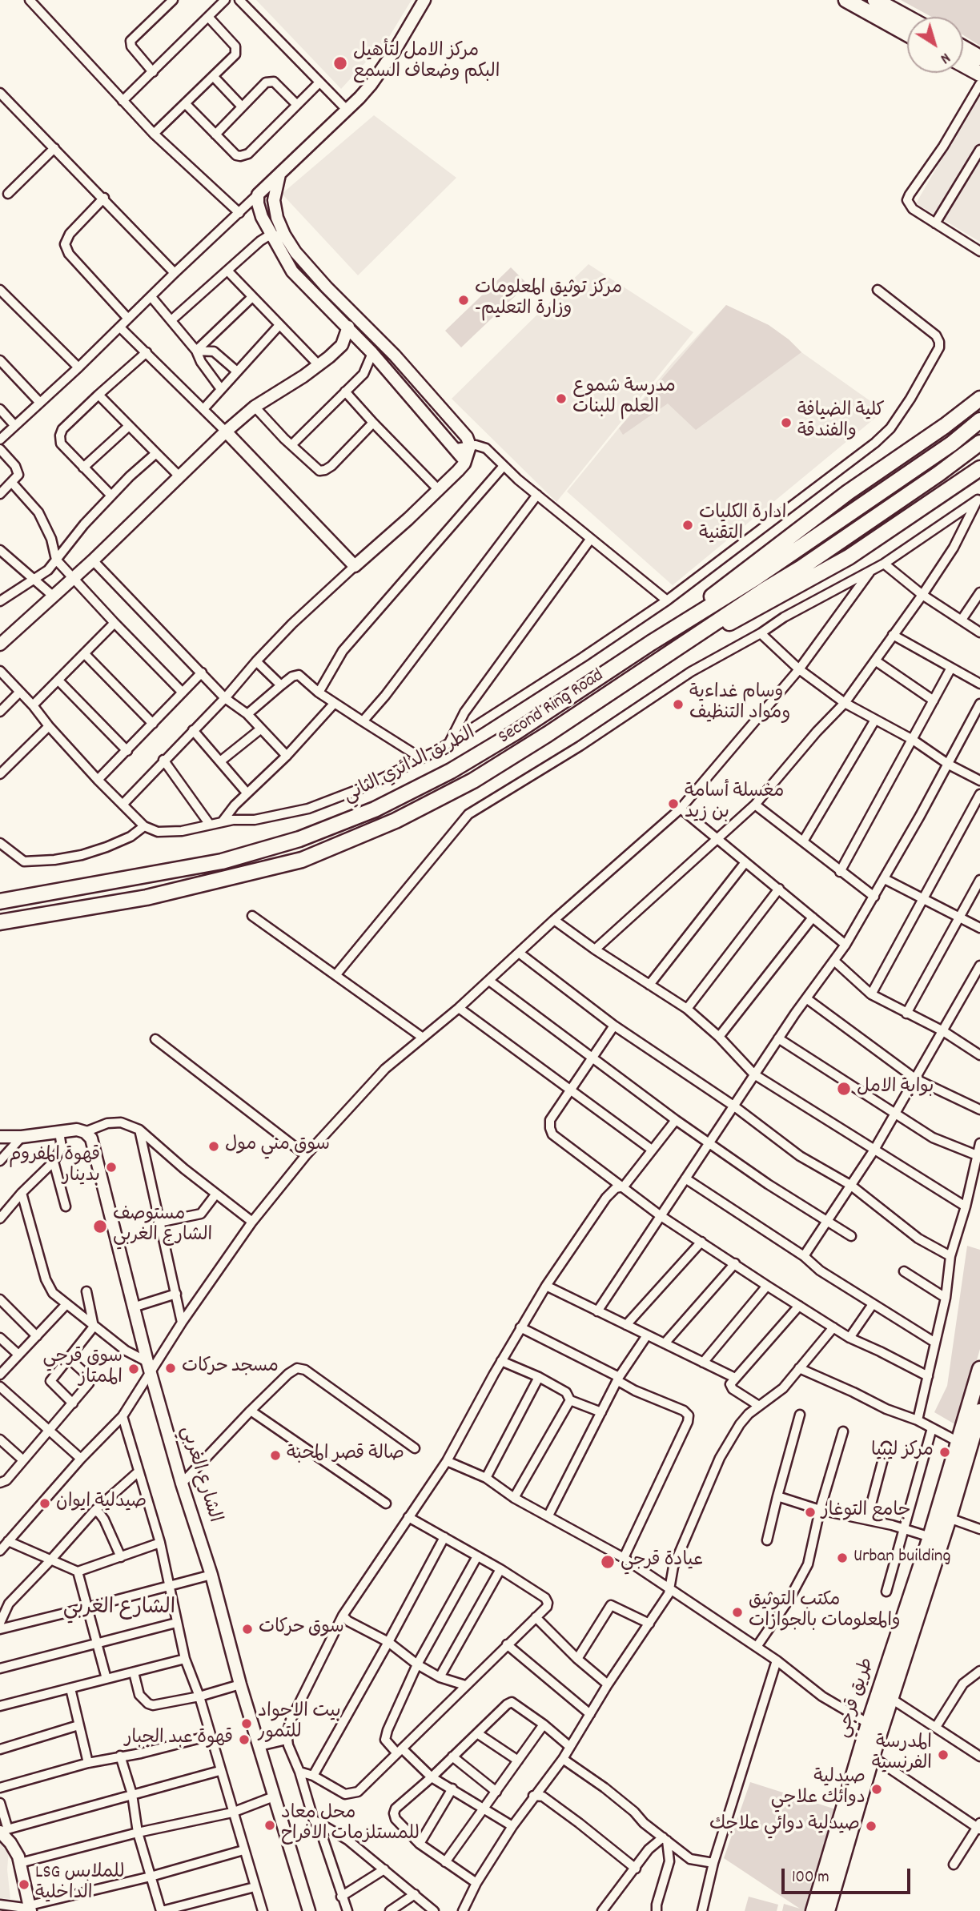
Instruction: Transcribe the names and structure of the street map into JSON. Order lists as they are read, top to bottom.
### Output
{
  "streets": {
    "highway": ["Second Ring Road", "الطريق الدائري الثاني", "طريق قرجي"],
    "street": ["الشارع الغربي"]
  },
  "districts": ["الشارع الغربي"],
  "places": [
    "مركز الامل لتأهيل البكم وضعاف السمع",
    "مركز توثيق المعلومات -وزارة التعليم",
    "مدرسة شموع العلم للبنات",
    "كلية الضيافة والفندقة",
    "ادارة الكليات التقنية",
    "وسام غداءية ومواد التنظيف",
    "مغسلة أسامة بن زيد",
    "بوابة الامل",
    "سوق مني مول",
    "قهوة المفروم بدينار",
    "مستوصف الشارع الغربي",
    "مسجد حركات",
    "سوق قرجي الممتاز",
    "مركز ليبيا",
    "صالة قصر المحبة",
    "صيدلية ايوان",
    "جامع التوغار",
    "Urban building",
    "عيادة قرجي",
    "مكتب التوثيق والمعلومات بالجوازات",
    "سوق حركات",
    "بيت الاجواد للتمور",
    "قهوة عبد الجبار",
    "المدرسة الفرنسية",
    "صيدلية دوائك علاجي",
    "محل معاد للمستلزمات الافراح",
    "صيدلية دوائي علاجك",
    "LSG للملابس الداخلية"
  ],
  "scale_bar": "100 m",
  "north": "bottom right"
}
